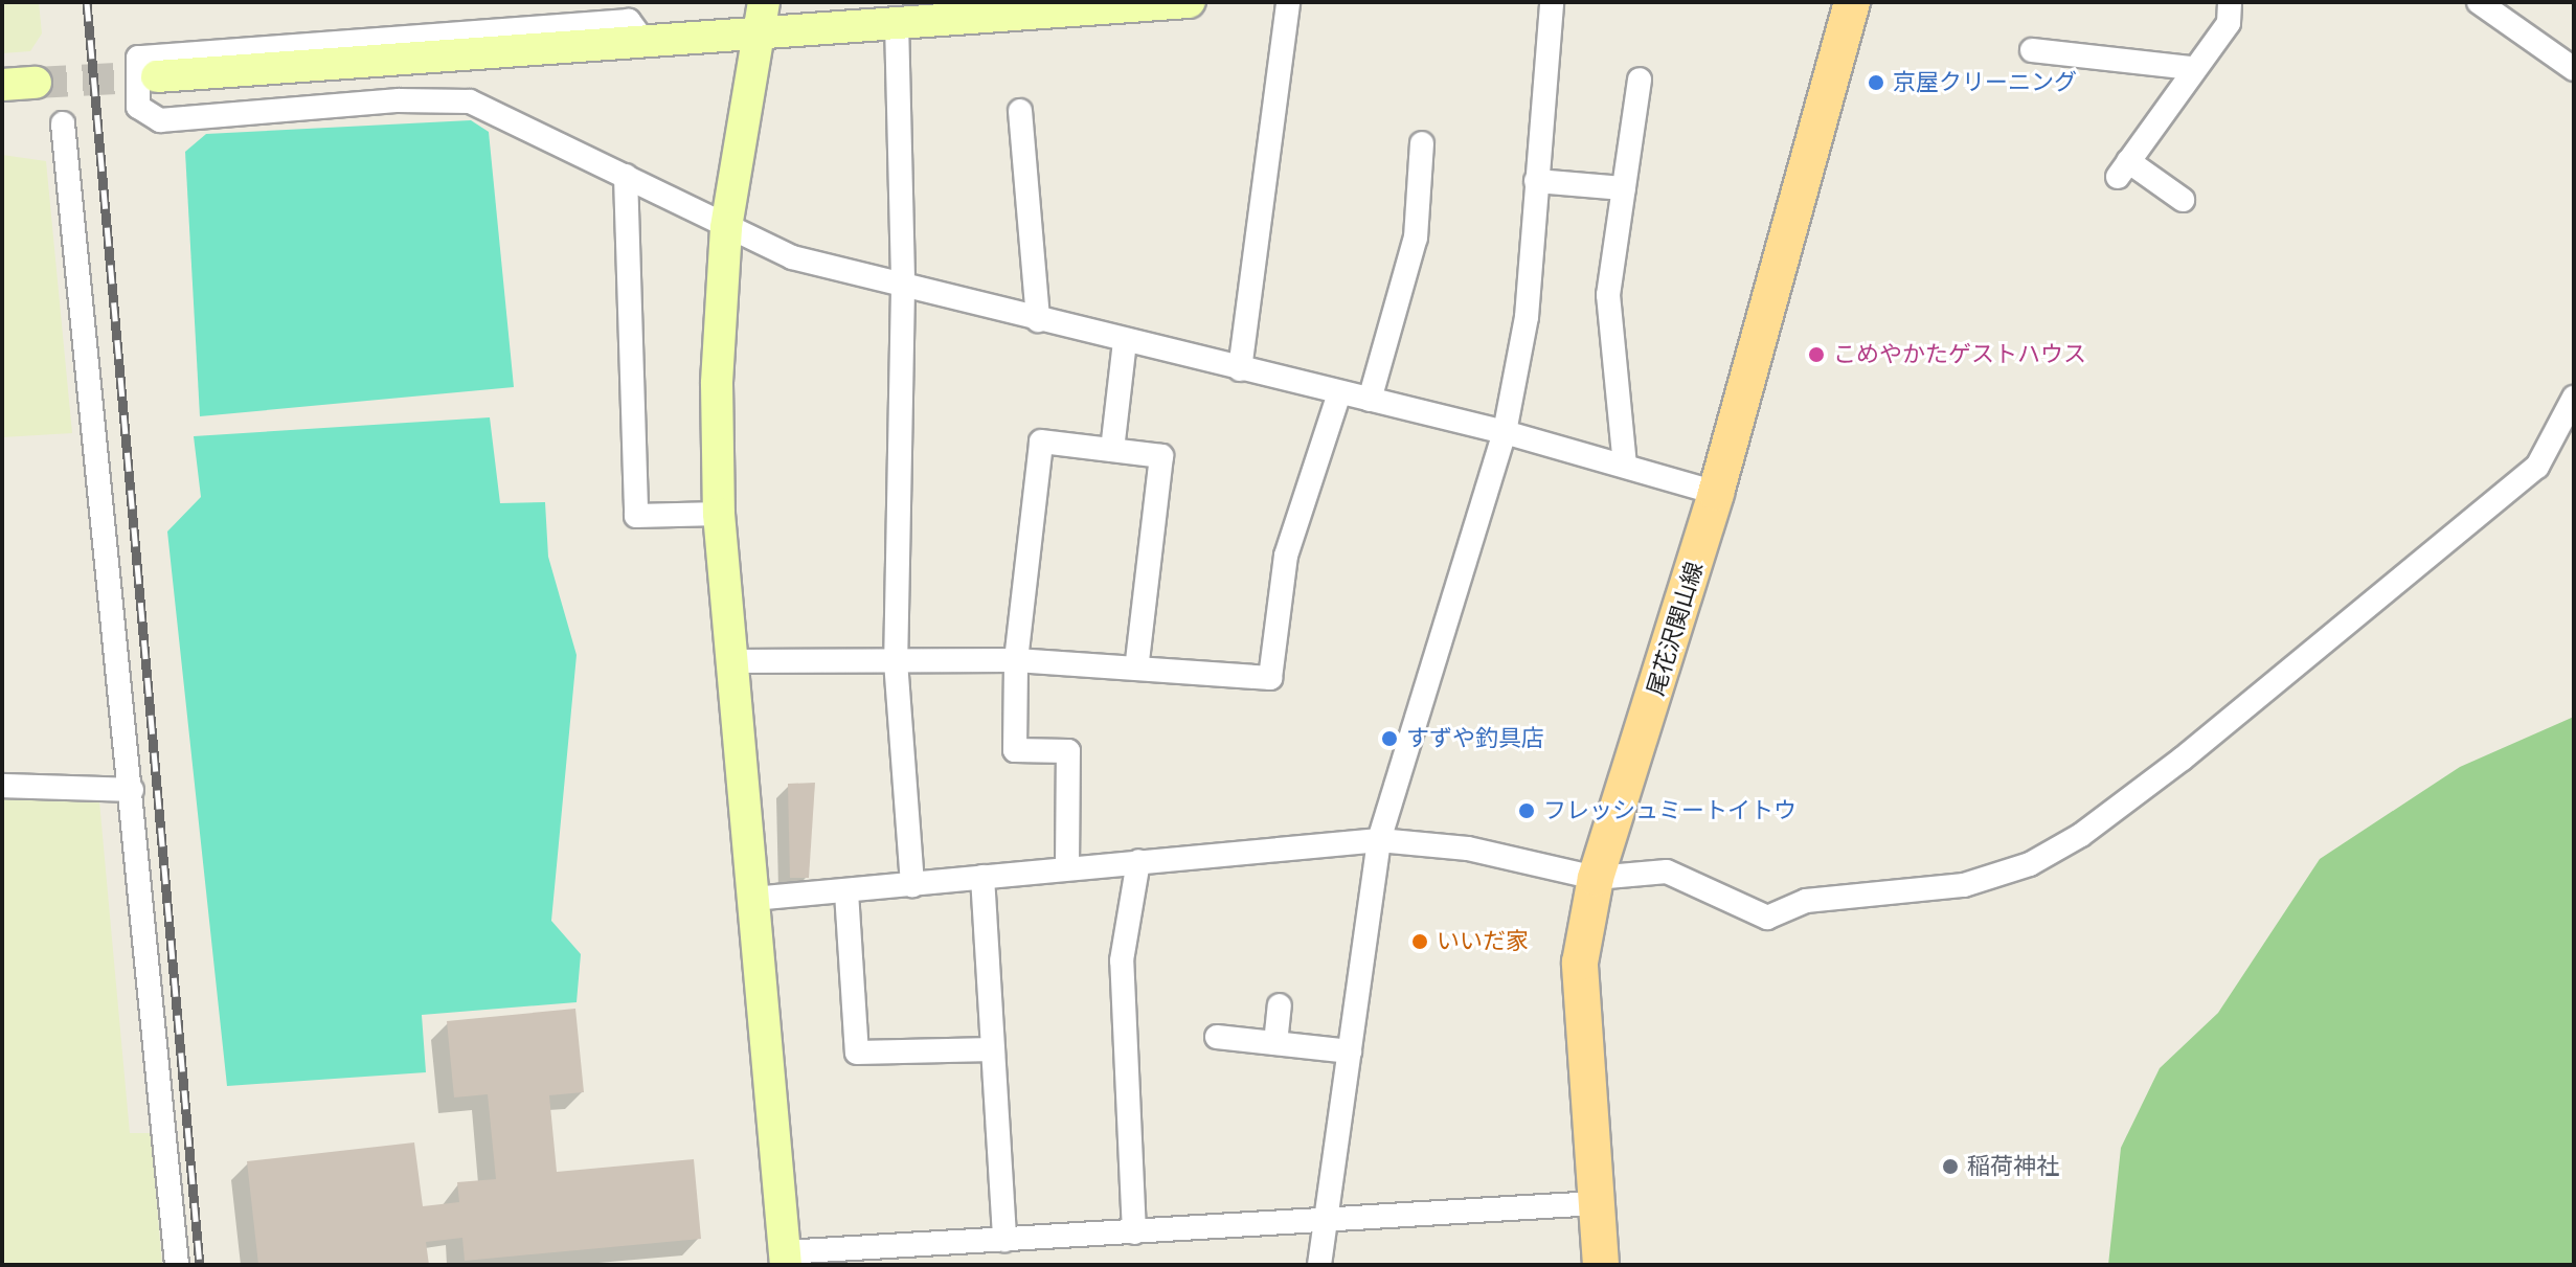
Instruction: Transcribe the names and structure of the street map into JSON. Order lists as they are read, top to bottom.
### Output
{
  "streets": {
    "main road": ["尾花沢関山線"]
  },
  "places": [
    "京屋クリーニング",
    "こめやかたゲストハウス",
    "すずや釣具店",
    "フレッシュミートイトウ",
    "いいだ家",
    "稲荷神社"
  ]
}
